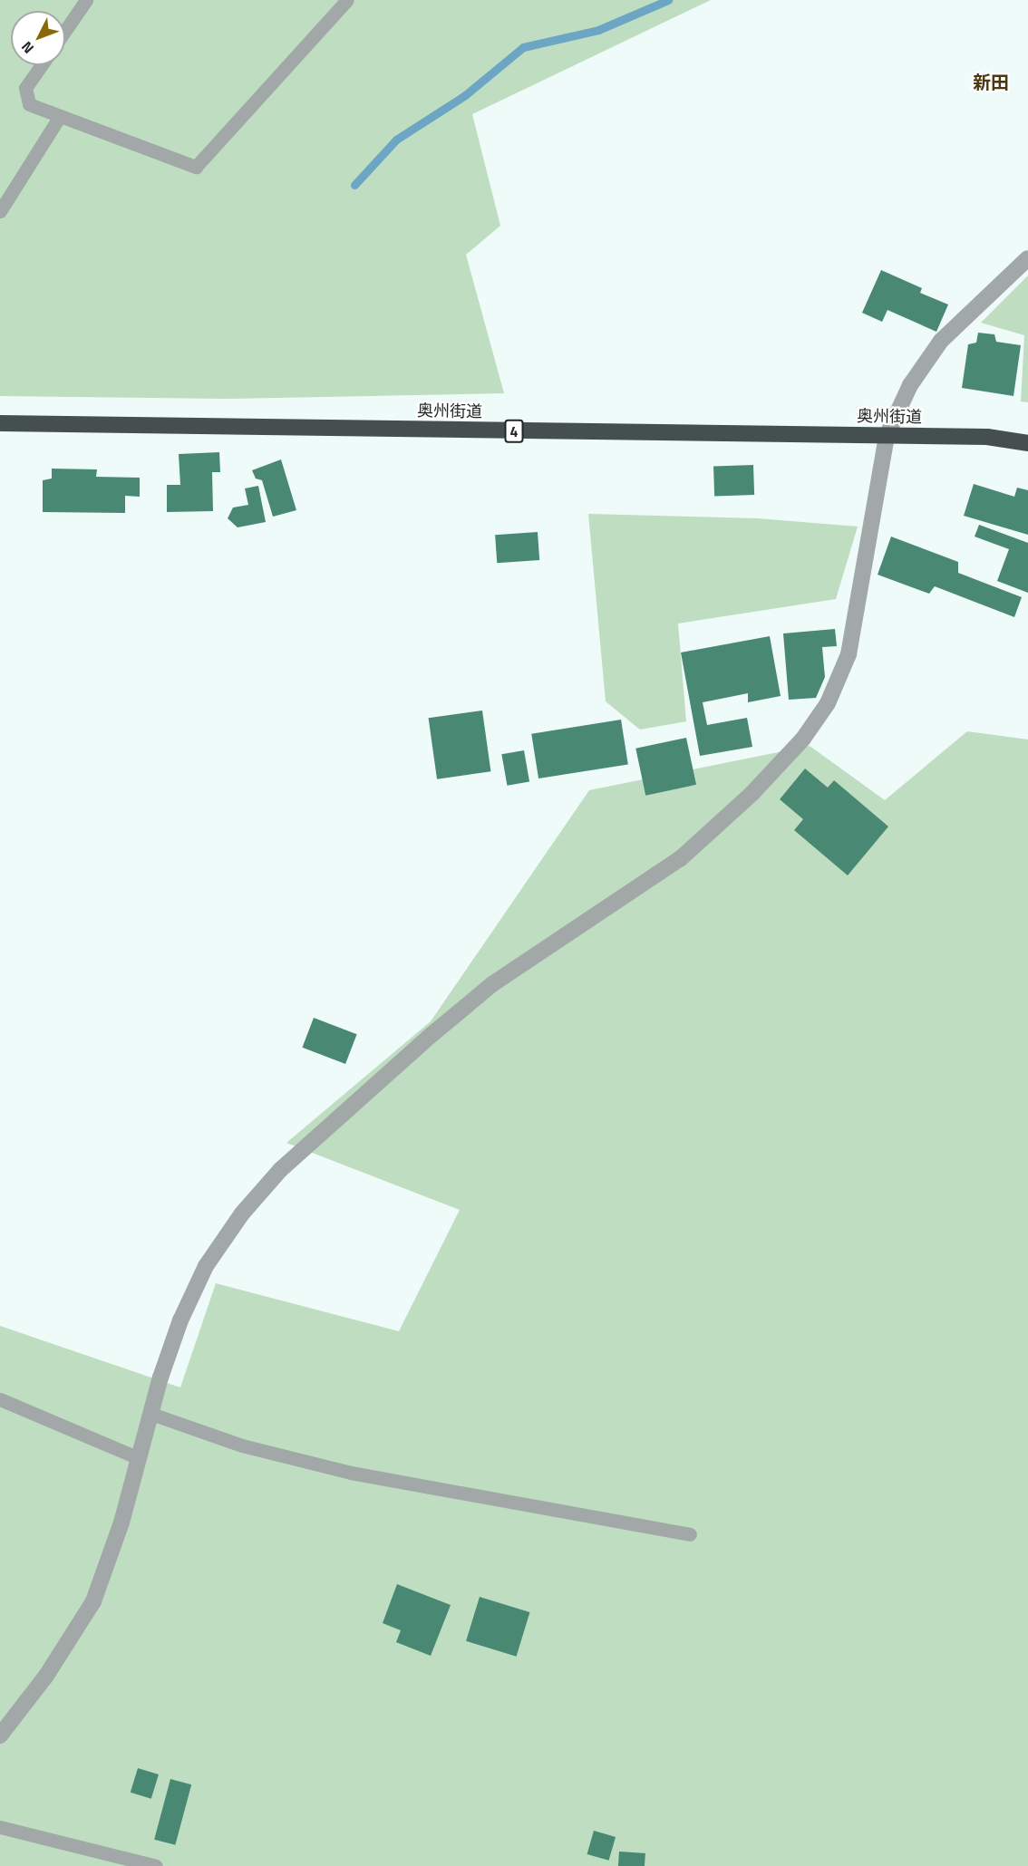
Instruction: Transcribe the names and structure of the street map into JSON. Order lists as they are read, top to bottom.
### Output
{
  "streets": {
    "highway": ["奥州街道", "4"]
  },
  "districts": ["新田"],
  "north": "bottom left"
}
